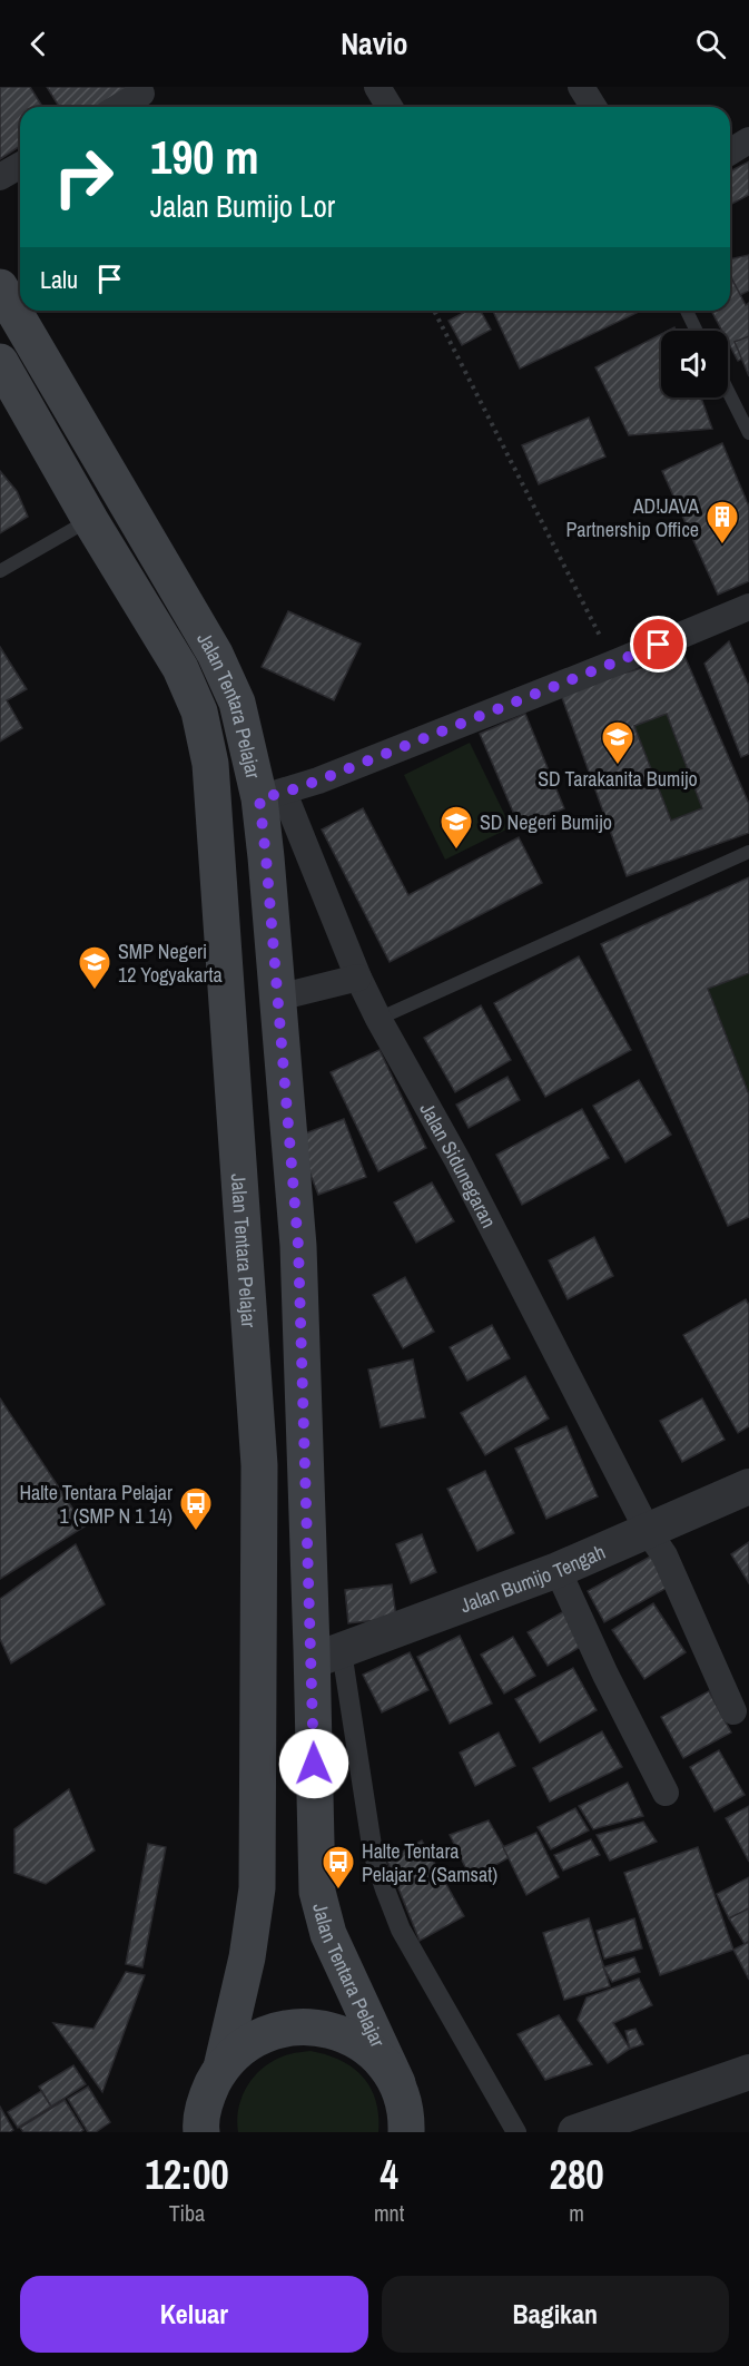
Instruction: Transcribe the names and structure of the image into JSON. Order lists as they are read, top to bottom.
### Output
{
  "streets": {
    "main road": ["Jalan Tentara Pelajar"],
    "street": ["Jalan Sidunegaran", "Jalan Bumijo Tengah"]
  },
  "crossings": [
    ["Jalan Tentara Pelajar", "Jalan Sidunegaran"],
    ["Jalan Tentara Pelajar", "Jalan Bumijo Tengah"],
    ["Jalan Sidunegaran", "Jalan Bumijo Tengah"]
  ],
  "places": {
    "building": ["AD!JAVA Partnership Office"],
    "school or university": ["SD Tarakanita Bumijo", "SD Negeri Bumijo", "SMP Negeri 12 Yogyakarta"],
    "bus stop": ["Halte Tentara Pelajar 1 (SMP N 1 14)", "Halte Tentara Pelajar 2 (Samsat)"]
  },
  "page": {
    "header": "Navio",
    "turn": ["190 m", "Jalan Bumijo Lor"],
    "then": "Lalu",
    "eta": [
      "12:00",
      "Tiba",
      "4",
      "mnt",
      "280",
      "m"
    ],
    "buttons": ["Keluar", "Bagikan"]
  }
}
